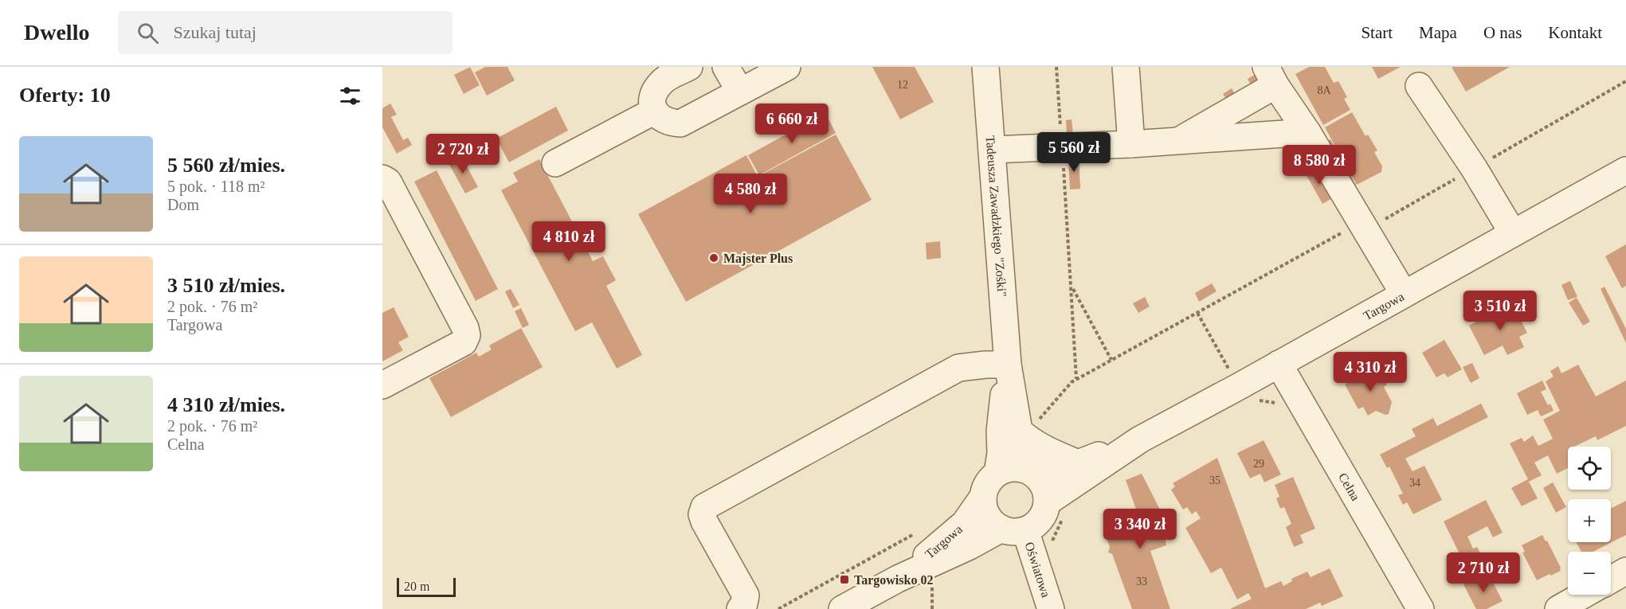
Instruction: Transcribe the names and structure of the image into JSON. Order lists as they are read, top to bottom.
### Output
{
  "streets": {
    "street": [
      "Tadeusza Zawadzkiego \"Zośki\"",
      "Targowa",
      "Celna",
      "Oświatowa"
    ]
  },
  "crossings": [
    ["Tadeusza Zawadzkiego \"Zośki\"", "Targowa"],
    ["Tadeusza Zawadzkiego \"Zośki\"", "Oświatowa"],
    ["Targowa", "Celna"],
    ["Targowa", "Oświatowa"]
  ],
  "places": {
    "other": ["Majster Plus"],
    "transit": ["Targowisko 02"]
  },
  "house_numbers": [
    "12",
    "8A",
    "29",
    "35",
    "34",
    "33"
  ],
  "scale_bar": "20 m",
  "page": {
    "header": "Dwello",
    "search": "Szukaj tutaj",
    "nav": [
      "Start",
      "Mapa",
      "O nas",
      "Kontakt"
    ],
    "heading": "Oferty: 10",
    "price": [
      "6 660 zł",
      "5 560 zł",
      "2 720 zł",
      "8 580 zł",
      "4 580 zł",
      "4 810 zł",
      "3 510 zł",
      "4 310 zł",
      "3 340 zł",
      "2 710 zł"
    ],
    "list": [
      {
        "name": "5 560 zł/mies.",
        "note": "5 pok. · 118 m² · Dom"
      },
      {
        "name": "3 510 zł/mies.",
        "note": "2 pok. · 76 m² · Targowa"
      },
      {
        "name": "4 310 zł/mies.",
        "note": "2 pok. · 76 m² · Celna"
      }
    ],
    "map_buttons": ["+", "−"],
    "scale": "20 m"
  }
}
